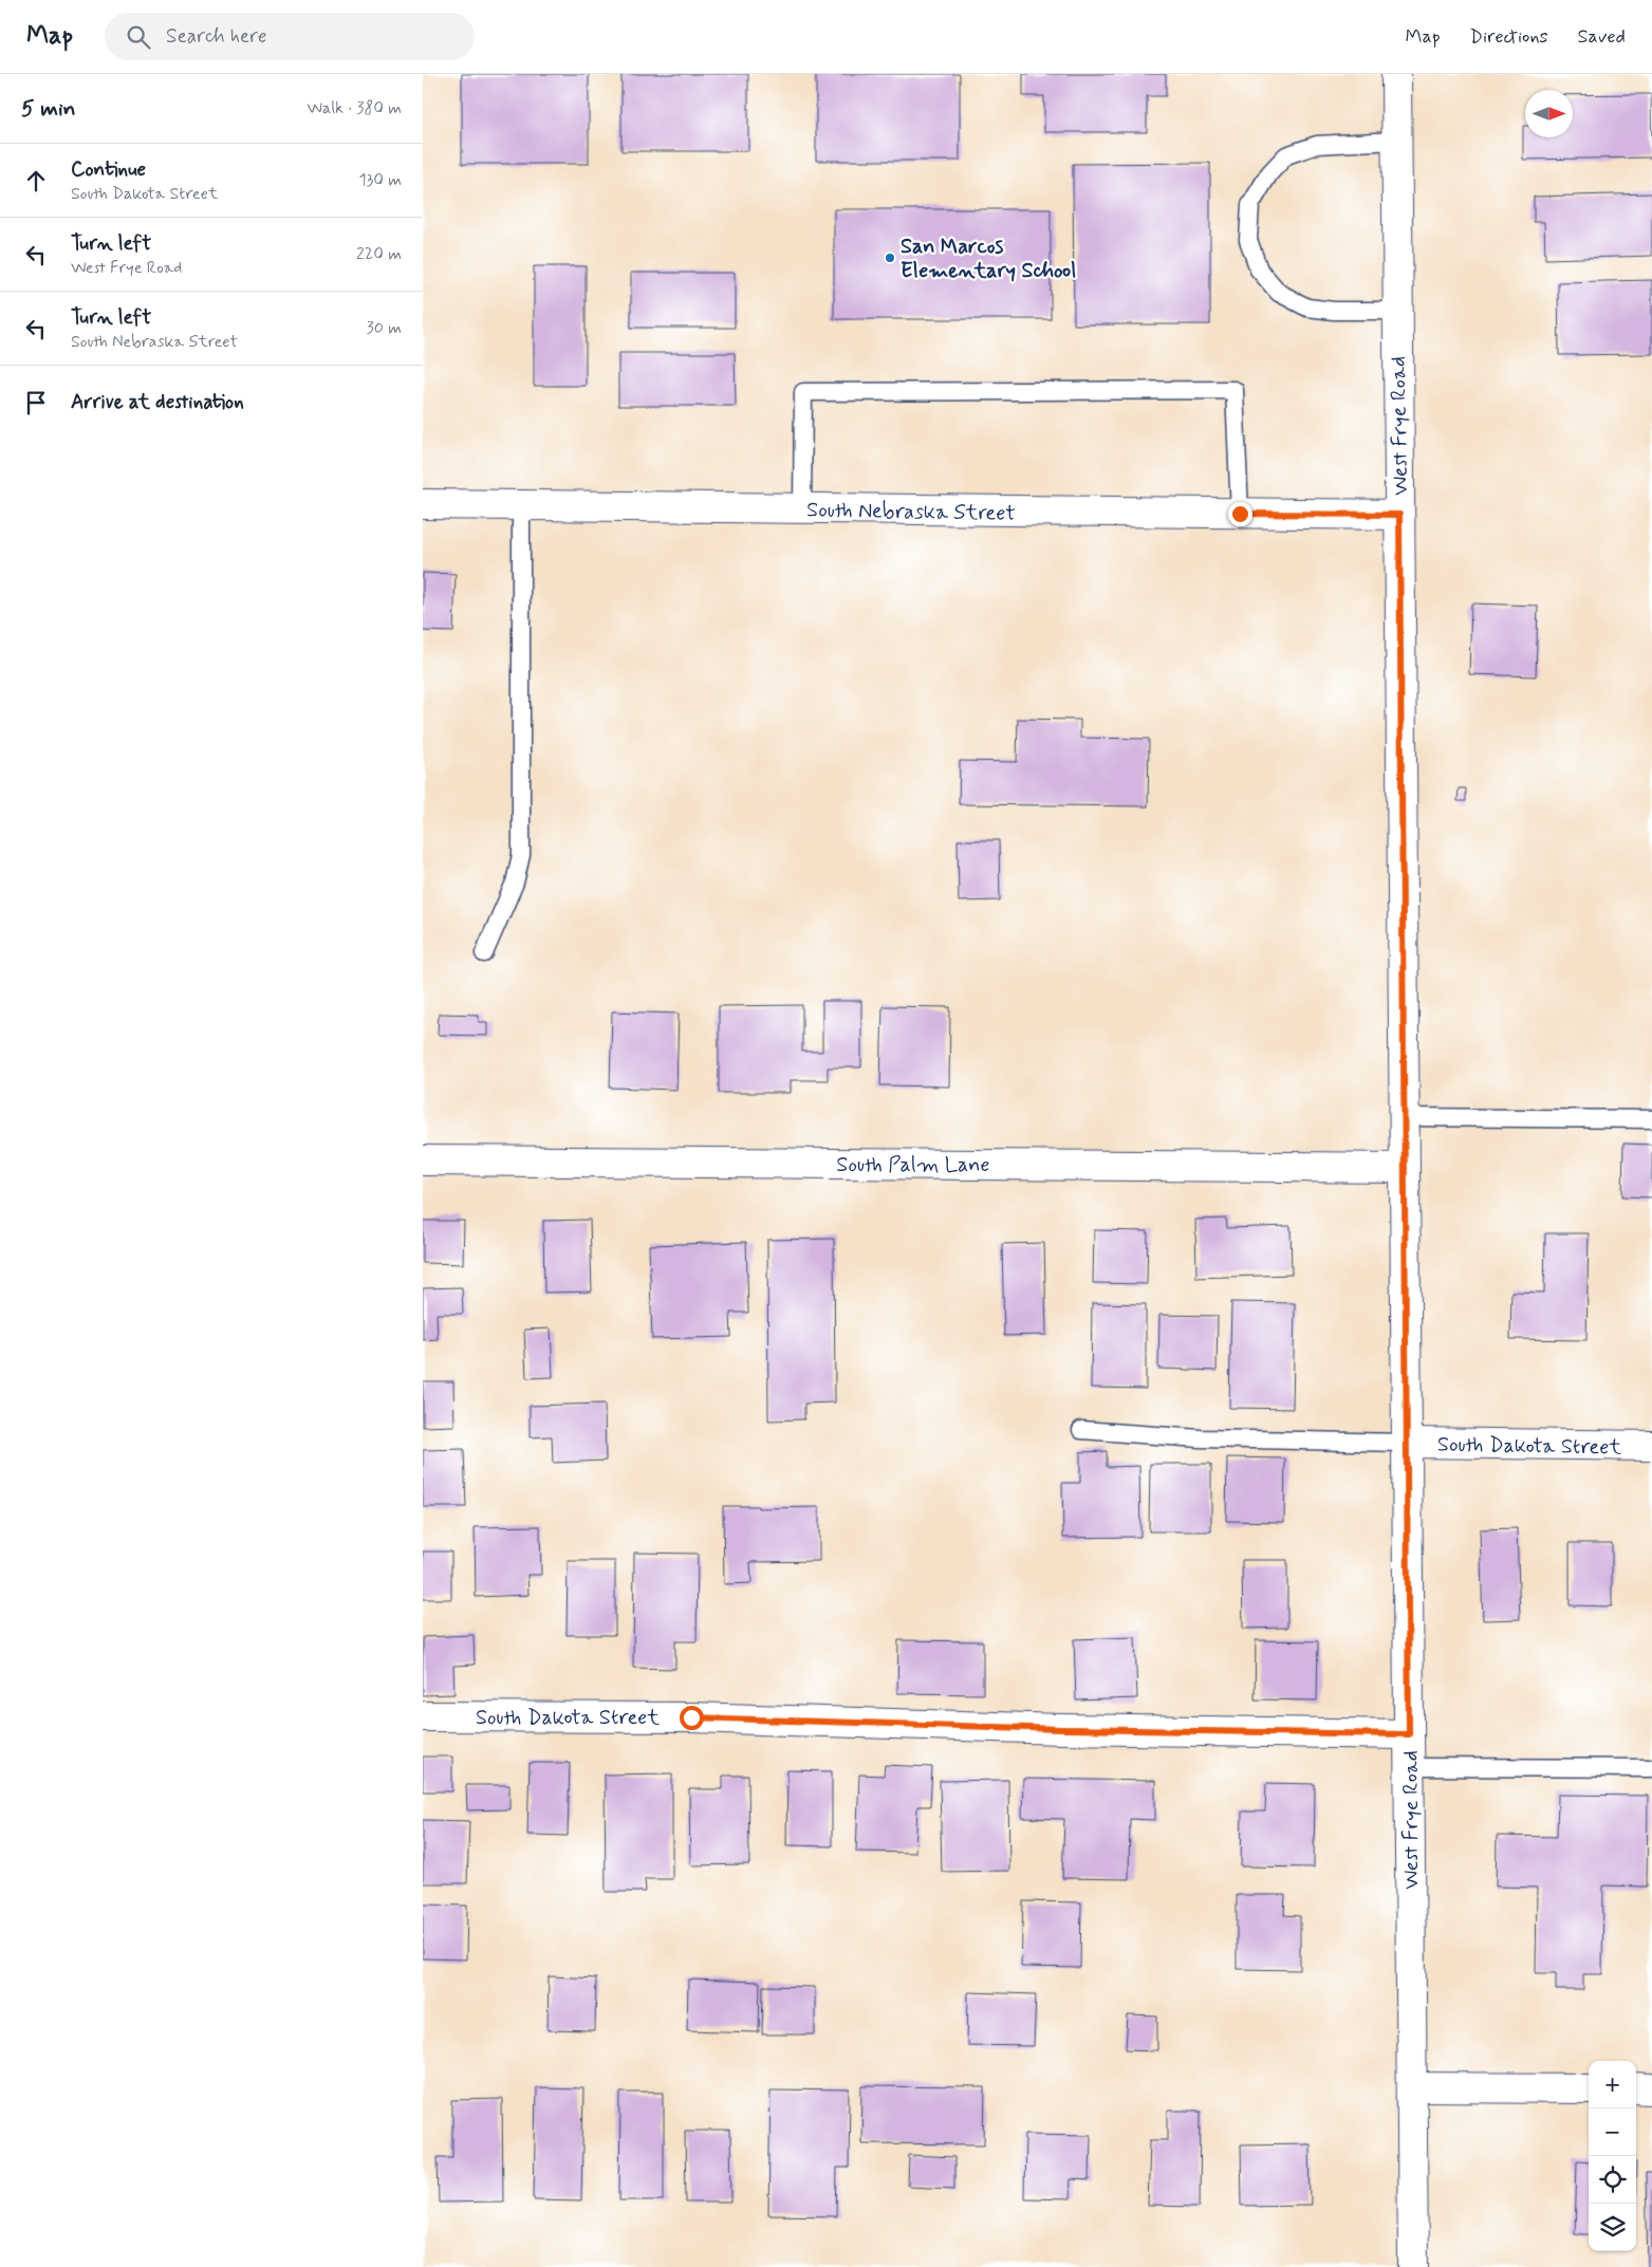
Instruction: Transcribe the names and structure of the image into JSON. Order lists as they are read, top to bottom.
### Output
{
  "streets": {
    "street": [
      "West Frye Road",
      "South Nebraska Street",
      "South Palm Lane",
      "South Dakota Street"
    ]
  },
  "crossings": [
    ["West Frye Road", "South Nebraska Street"],
    ["West Frye Road", "South Palm Lane"],
    ["West Frye Road", "South Dakota Street"]
  ],
  "places": ["San Marcos Elementary School"],
  "north": "right",
  "page": {
    "header": "Map",
    "search": "Search here",
    "nav": ["Map", "Directions", "Saved"],
    "heading": ["5 min", "Walk · 380 m"],
    "list": [
      ["Continue", "South Dakota Street", "130 m"],
      ["Turn left", "West Frye Road", "220 m"],
      ["Turn left", "South Nebraska Street", "30 m"],
      "Arrive at destination"
    ],
    "map_buttons": ["+", "−"]
  }
}
